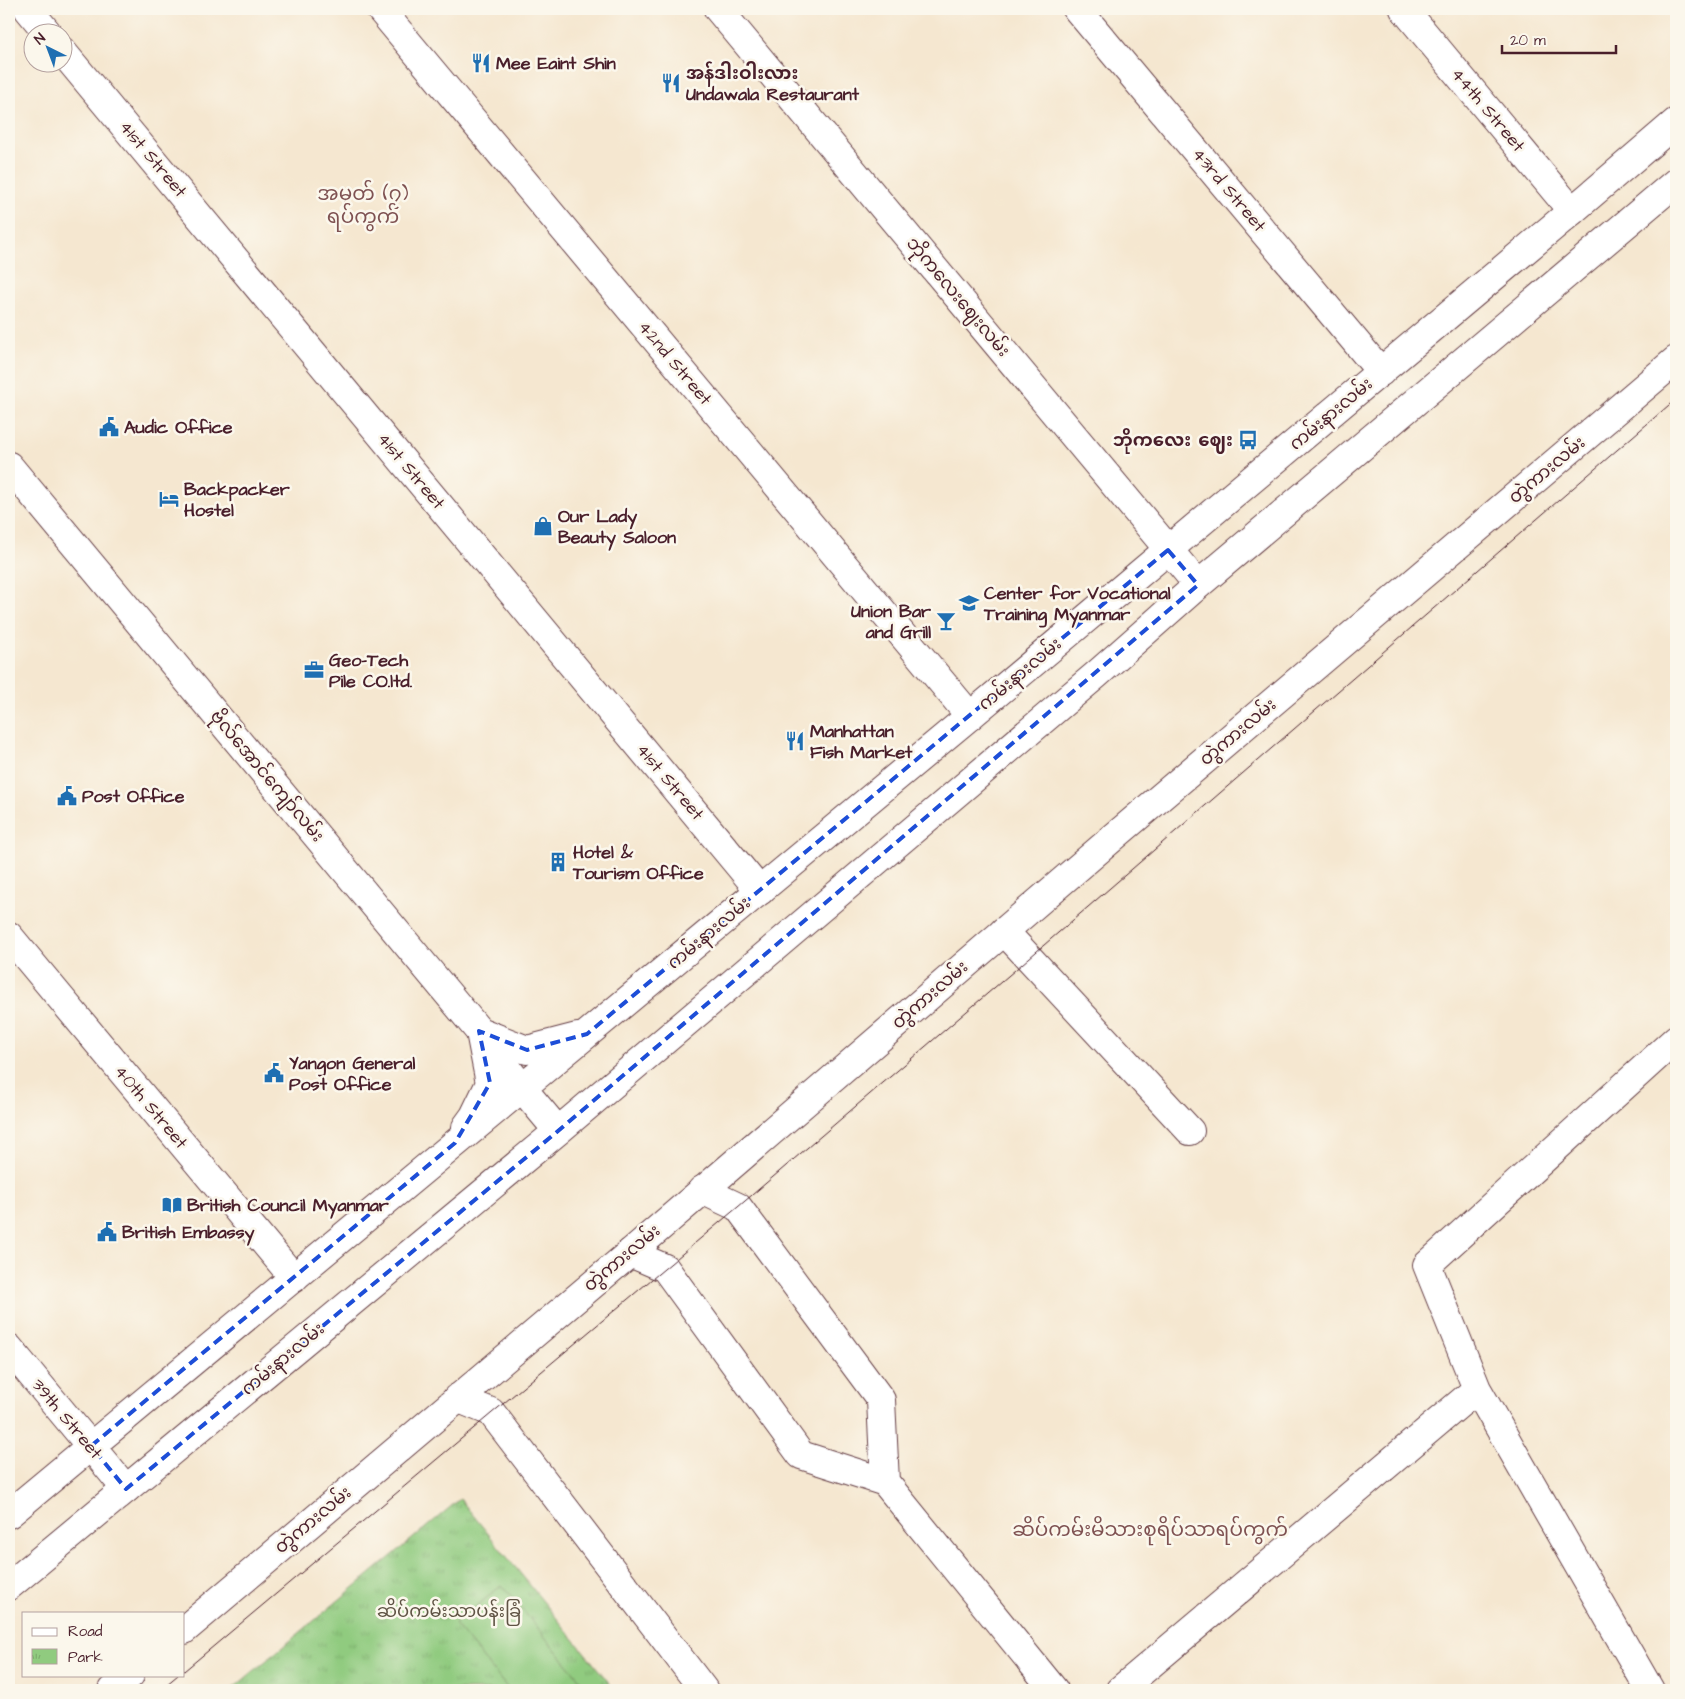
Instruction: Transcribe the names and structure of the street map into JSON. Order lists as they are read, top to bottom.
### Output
{
  "streets": {
    "main road": [
      "44th Street",
      "41st Street",
      "43rd Street",
      "ဘိုကလေးဈေးလမ်း",
      "42nd Street",
      "ကမ်းနားလမ်း",
      "တွဲကားလမ်း",
      "ဗိုလ်အောင်ကျော်လမ်း",
      "40th Street",
      "39th Street"
    ]
  },
  "crossings": [
    ["44th Street", "ကမ်းနားလမ်း"],
    ["41st Street", "ကမ်းနားလမ်း"],
    ["43rd Street", "ကမ်းနားလမ်း"],
    ["ဘိုကလေးဈေးလမ်း", "ကမ်းနားလမ်း"],
    ["42nd Street", "ကမ်းနားလမ်း"],
    ["ကမ်းနားလမ်း", "ဗိုလ်အောင်ကျော်လမ်း"],
    ["ကမ်းနားလမ်း", "40th Street"],
    ["ကမ်းနားလမ်း", "39th Street"]
  ],
  "districts": ["အမှတ် (၇) ရပ်ကွက်", "ဆိပ်ကမ်းမိသားစုရိပ်သာရပ်ကွက်"],
  "parks": ["ဆိပ်ကမ်းသာပန်းခြံ"],
  "places": {
    "restaurant": ["Mee Eaint Shin", "အန်ဒါးဝါးလား Undawala Restaurant", "Manhattan Fish Market"],
    "public building": [
      "Audic Office",
      "Post Office",
      "Yangon General Post Office",
      "British Embassy"
    ],
    "bus stop": ["ဘိုကလေး ဈေး"],
    "hotel": ["Backpacker Hostel"],
    "shop": ["Our Lady Beauty Saloon"],
    "school or university": ["Center for Vocational Training Myanmar"],
    "bar": ["Union Bar and Grill"],
    "office": ["Geo-Tech Pile CO.ltd."],
    "building": ["Hotel & Tourism Office"],
    "library": ["British Council Myanmar"]
  },
  "legend": ["Road", "Park"],
  "scale_bar": "20 m",
  "north": "top left"
}
